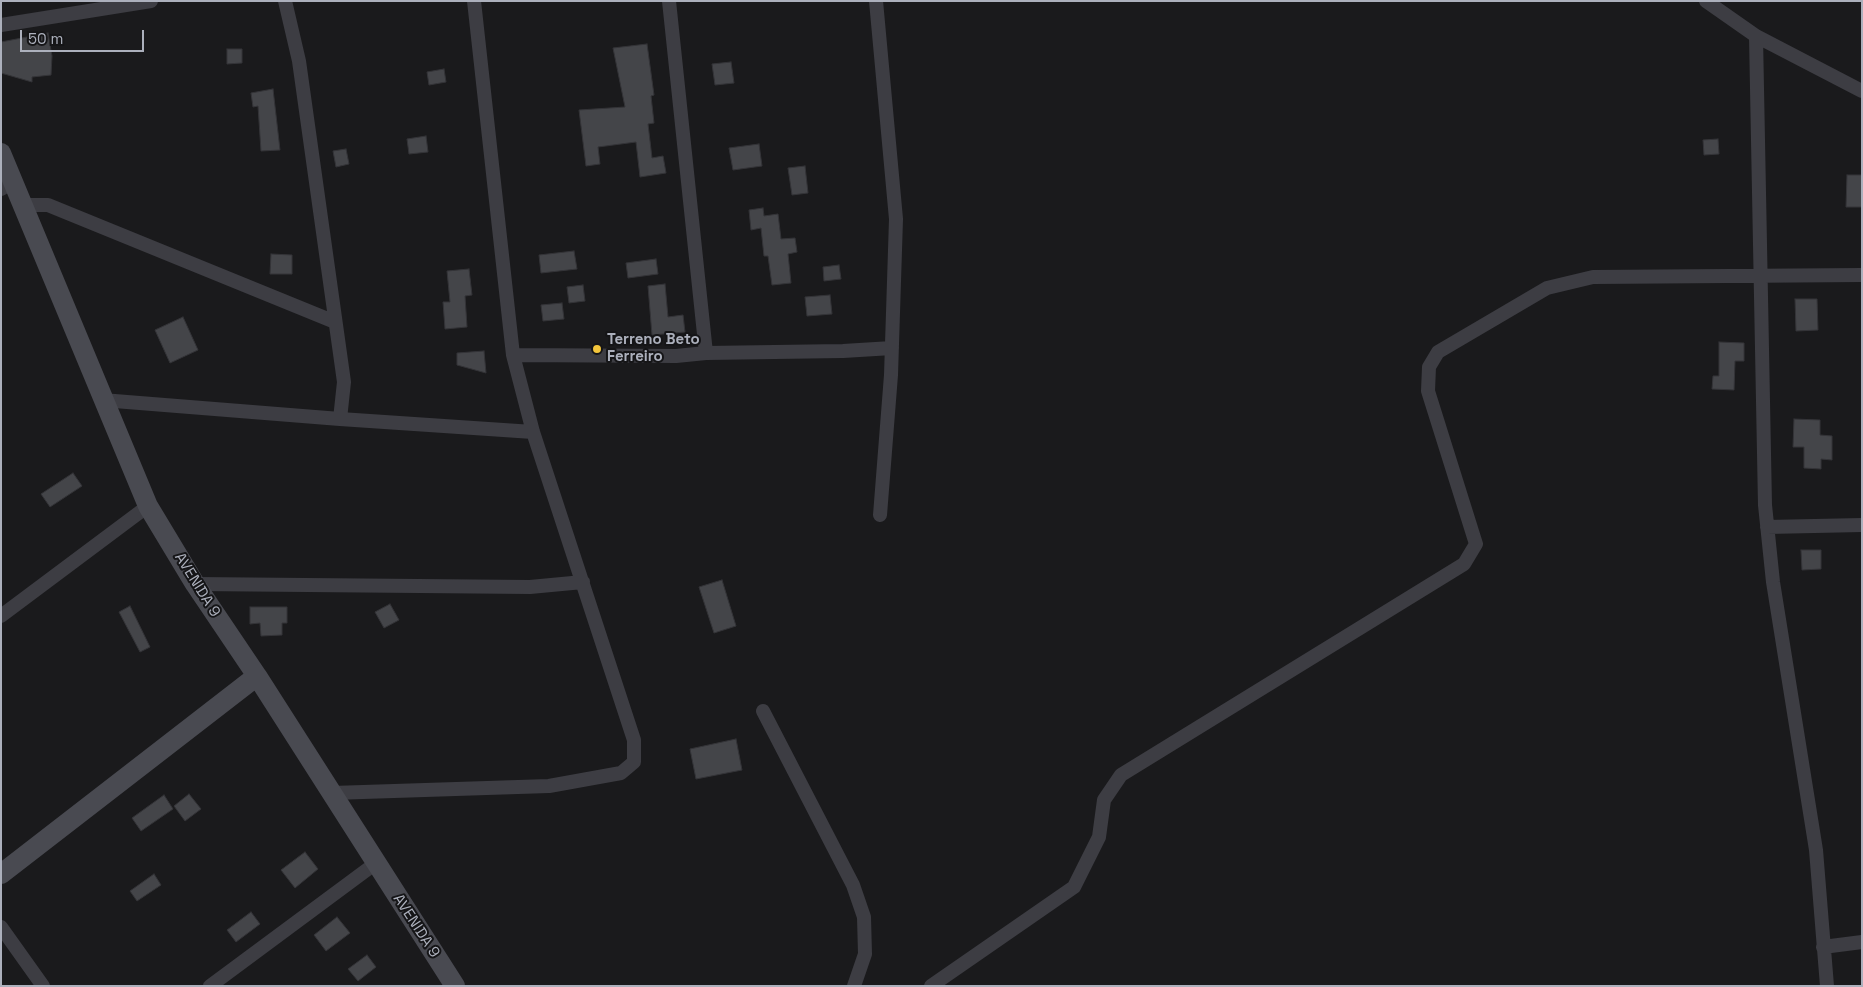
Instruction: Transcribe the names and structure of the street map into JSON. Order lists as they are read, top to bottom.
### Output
{
  "streets": {
    "main road": ["AVENIDA 9"]
  },
  "places": ["Terreno Beto Ferreiro"],
  "scale_bar": "50 m"
}
